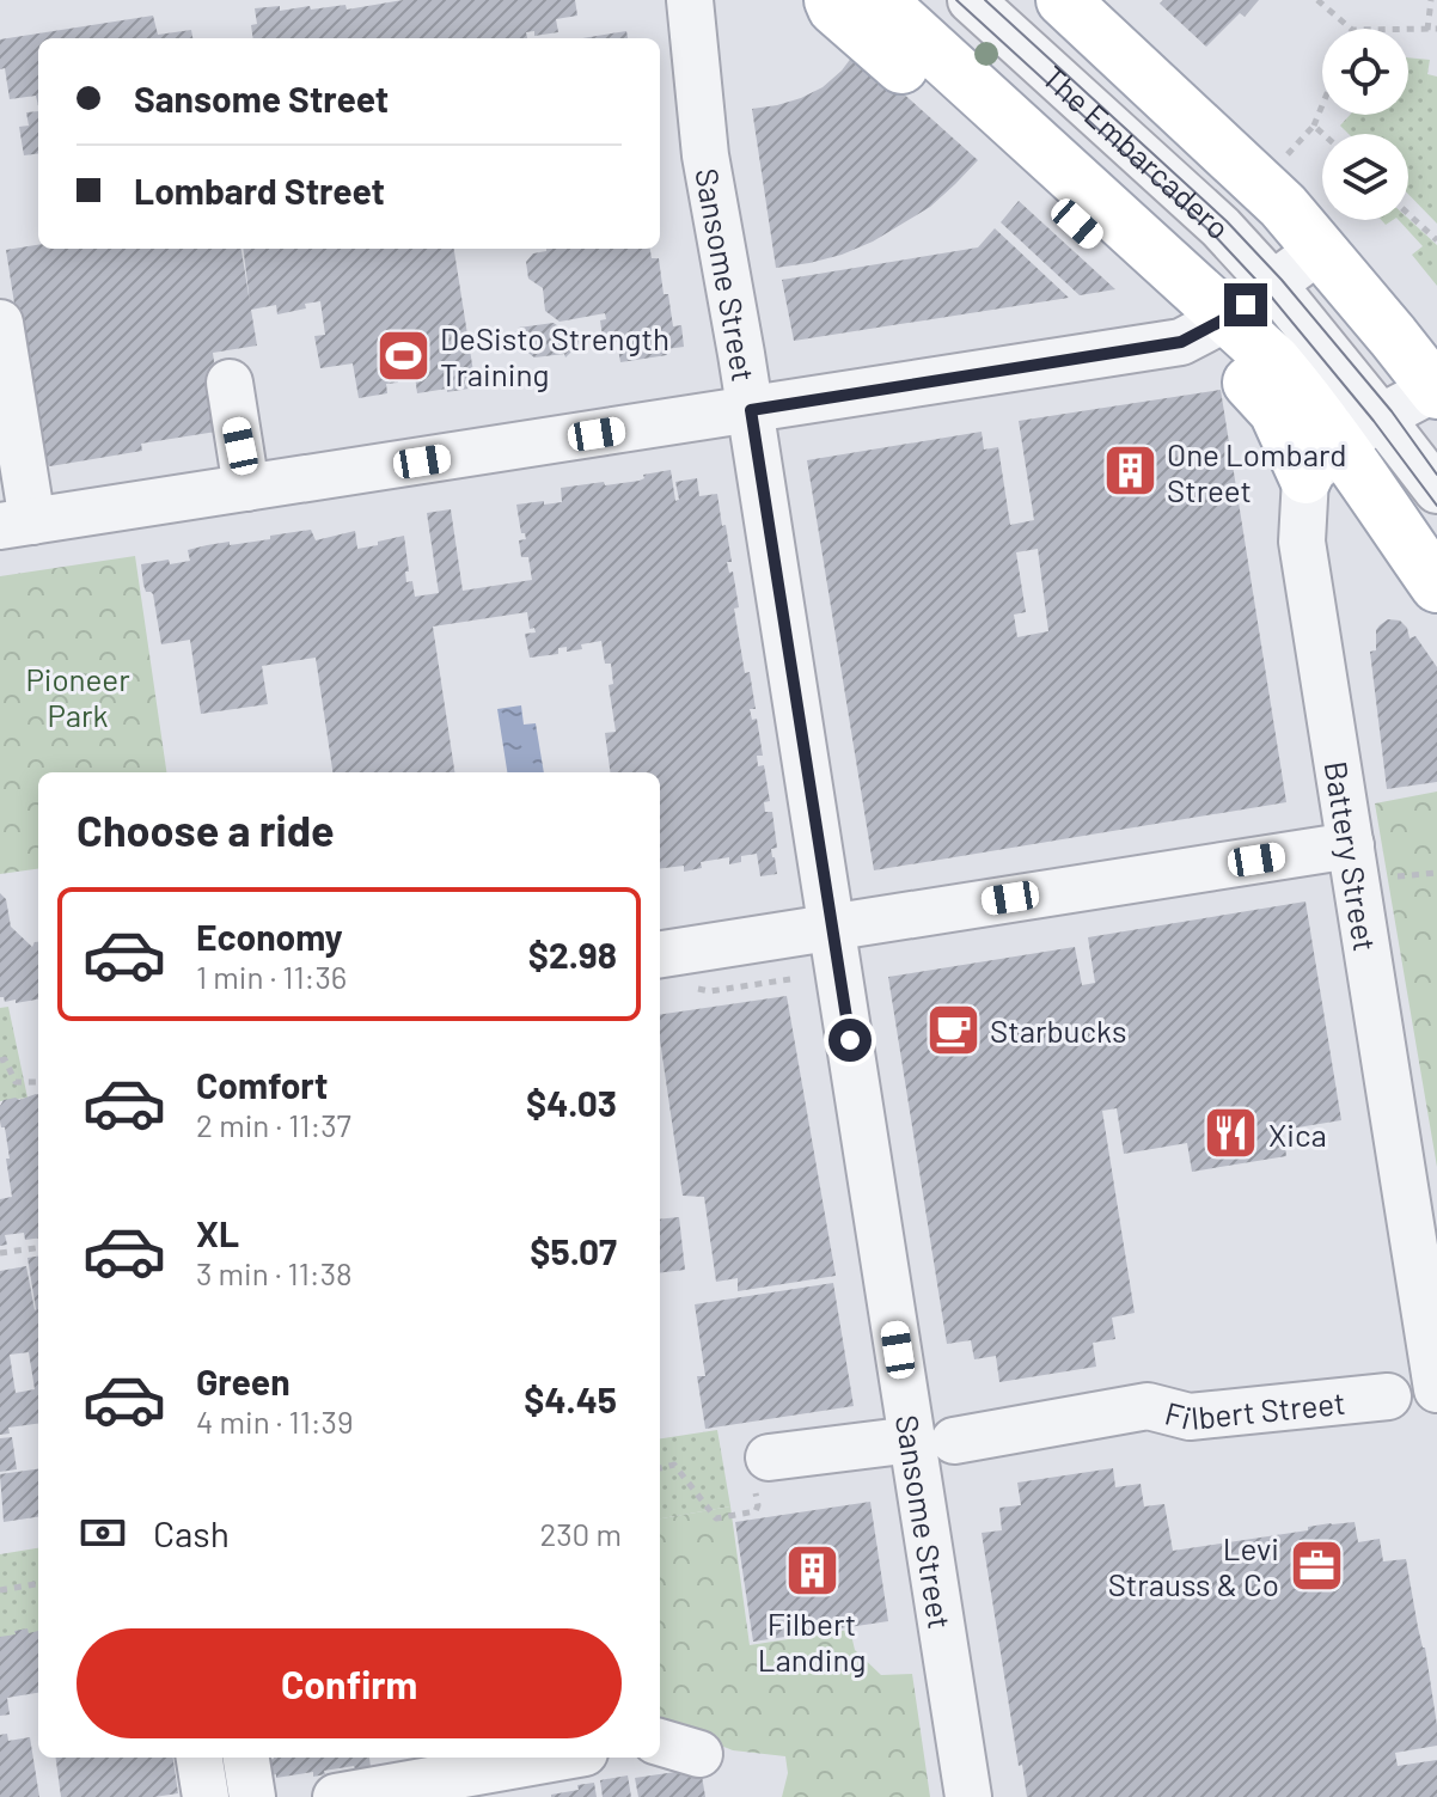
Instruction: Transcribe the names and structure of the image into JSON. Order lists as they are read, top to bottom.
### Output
{
  "streets": {
    "main road": ["The Embarcadero"],
    "street": ["Sansome Street", "Battery Street", "Filbert Street"]
  },
  "crossings": [
    ["The Embarcadero", "Battery Street"],
    ["Sansome Street", "Filbert Street"]
  ],
  "parks": ["Pioneer Park"],
  "places": {
    "sports": ["DeSisto Strength Training"],
    "building": ["One Lombard Street", "Filbert Landing"],
    "cafe": ["Starbucks"],
    "restaurant": ["Xica"],
    "office": ["Levi Strauss & Co"]
  },
  "page": {
    "banner": ["Sansome Street", "Lombard Street"],
    "heading": "Choose a ride",
    "list": [
      {
        "name": "Economy",
        "note": "1 min · 11:36",
        "value": "$2.98"
      },
      {
        "name": "Comfort",
        "note": "2 min · 11:37",
        "value": "$4.03"
      },
      {
        "name": "XL",
        "note": "3 min · 11:38",
        "value": "$5.07"
      },
      {
        "name": "Green",
        "note": "4 min · 11:39",
        "value": "$4.45"
      }
    ],
    "pay": ["Cash", "230 m"],
    "buttons": "Confirm"
  }
}
